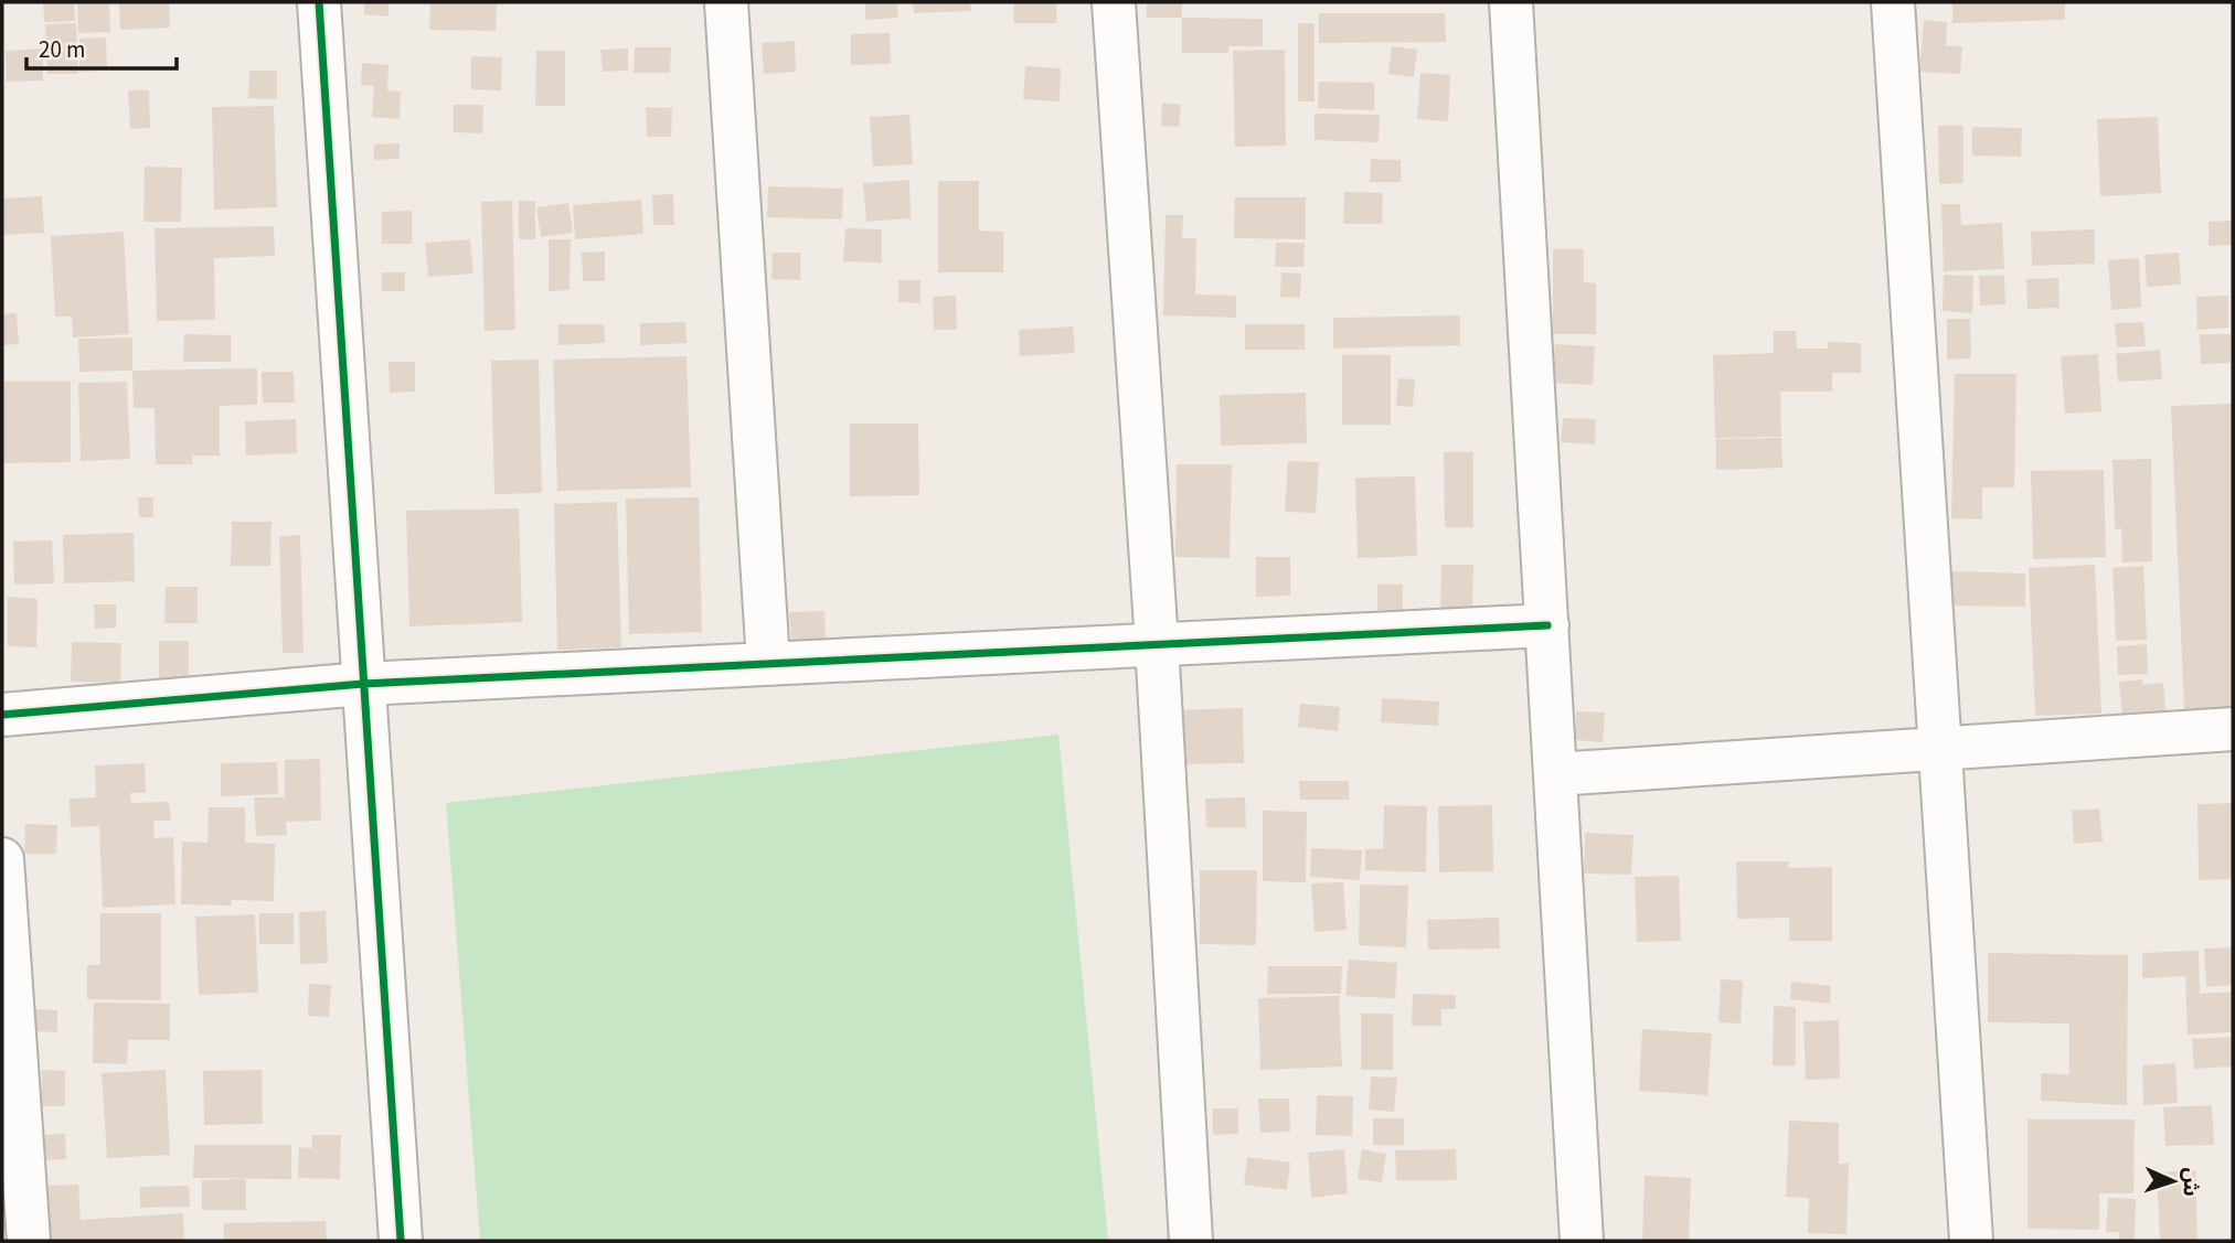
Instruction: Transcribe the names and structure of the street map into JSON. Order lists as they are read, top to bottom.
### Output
{
  "scale_bar": "20 m",
  "north": "right"
}
